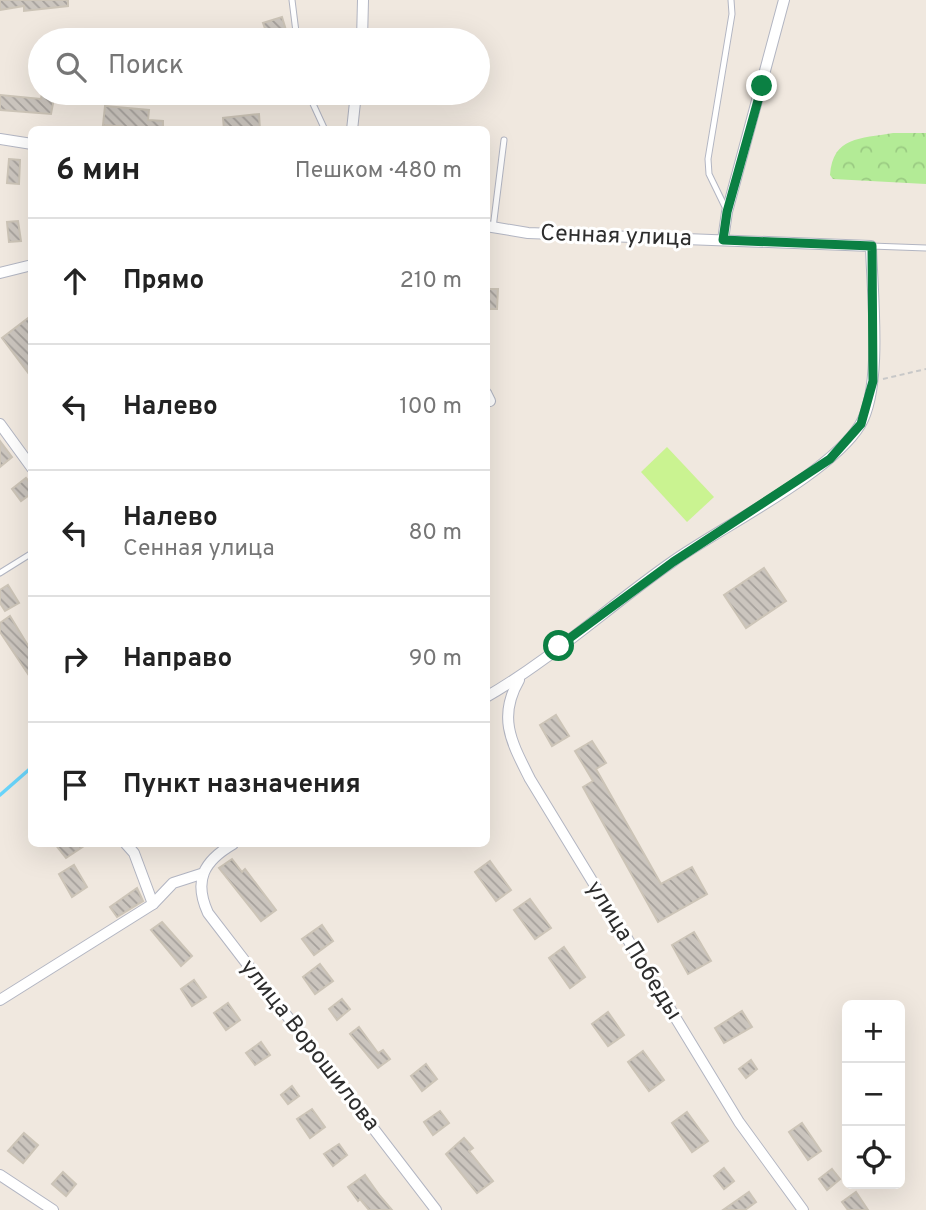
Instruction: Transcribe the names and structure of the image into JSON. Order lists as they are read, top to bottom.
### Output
{
  "streets": {
    "street": ["Сенная улица", "улица Победы", "улица Ворошилова"]
  },
  "page": {
    "search": "Поиск",
    "heading": ["6 мин", "Пешком · 480 m"],
    "list": [
      ["Прямо", "210 m"],
      ["Налево", "100 m"],
      ["Налево", "Сенная улица", "80 m"],
      ["Направо", "90 m"],
      "Пункт назначения"
    ],
    "map_buttons": ["+", "−"]
  }
}
